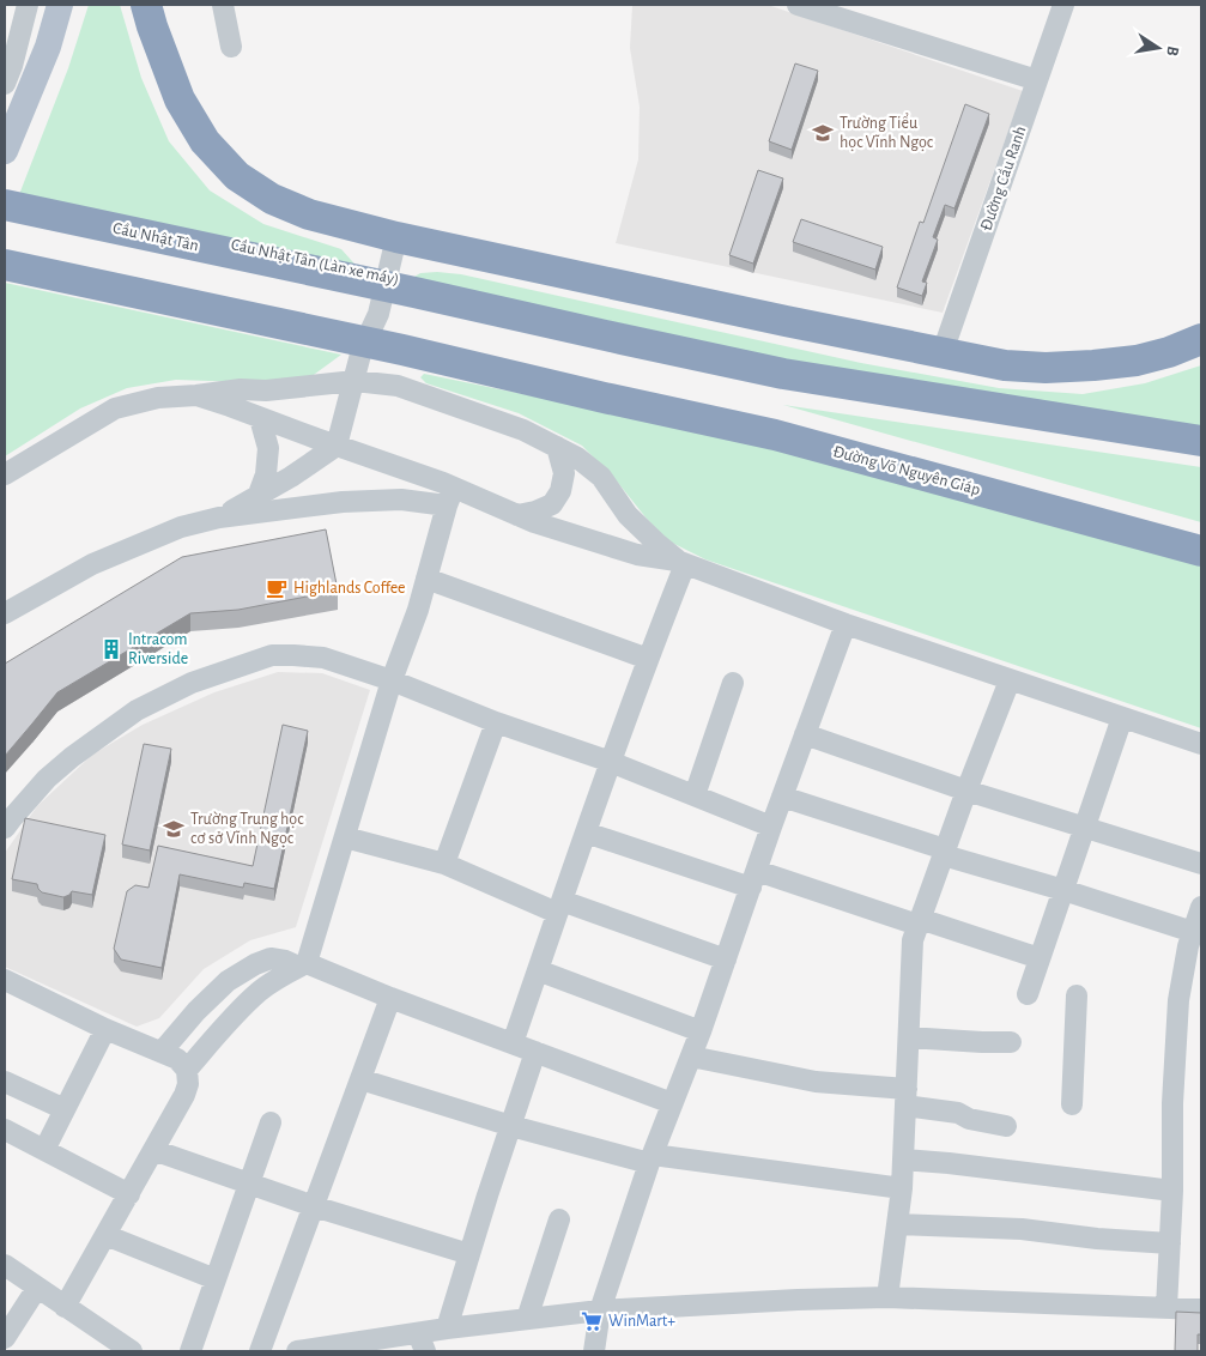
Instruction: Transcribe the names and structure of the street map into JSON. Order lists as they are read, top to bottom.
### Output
{
  "streets": {
    "highway": ["Cầu Nhật Tân", "Cầu Nhật Tân (Làn xe máy)", "Đường Võ Nguyên Giáp"],
    "street": ["Đường Cầu Ranh"]
  },
  "crossings": [
    ["Cầu Nhật Tân", "Cầu Nhật Tân (Làn xe máy)"]
  ],
  "places": {
    "school or university": ["Trường Tiểu học Vĩnh Ngọc", "Trường Trung học cơ sở Vĩnh Ngọc"],
    "cafe": ["Highlands Coffee"],
    "building": ["Intracom Riverside"],
    "supermarket": ["WinMart+"]
  },
  "north": "right"
}
